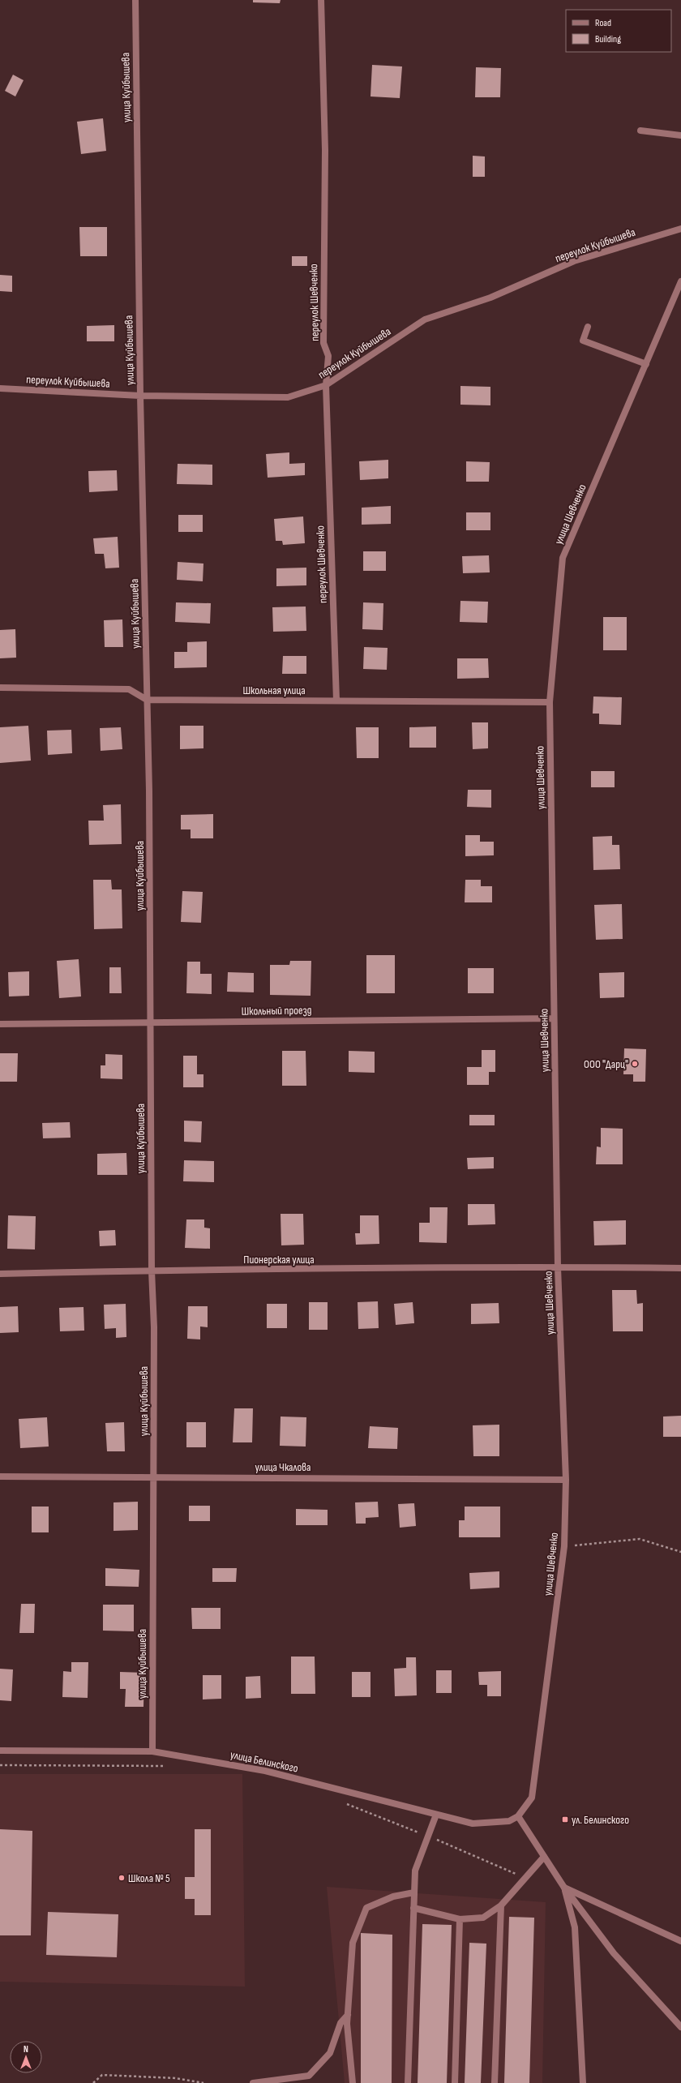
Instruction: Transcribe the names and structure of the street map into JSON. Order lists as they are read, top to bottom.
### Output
{
  "streets": {
    "street": [
      "улица Куйбышева",
      "переулок Куйбышева",
      "переулок Шевченко",
      "улица Шевченко",
      "Школьная улица",
      "Школьный проезд",
      "Пионерская улица",
      "улица Чкалова",
      "улица Белинского"
    ]
  },
  "crossings": [
    ["улица Куйбышева", "переулок Куйбышева"],
    ["улица Куйбышева", "Школьная улица"],
    ["улица Куйбышева", "Школьный проезд"],
    ["улица Куйбышева", "Пионерская улица"],
    ["улица Куйбышева", "улица Чкалова"],
    ["улица Куйбышева", "улица Белинского"],
    ["переулок Куйбышева", "переулок Шевченко"],
    ["переулок Шевченко", "Школьная улица"],
    ["улица Шевченко", "Школьная улица"],
    ["улица Шевченко", "Школьный проезд"],
    ["улица Шевченко", "Пионерская улица"],
    ["улица Шевченко", "улица Чкалова"],
    ["улица Шевченко", "улица Белинского"]
  ],
  "places": {
    "other": ["ООО \"Дарц\"", "Школа № 5"],
    "transit": ["ул. Белинского"]
  },
  "legend": ["Road", "Building"],
  "north": "top"
}
